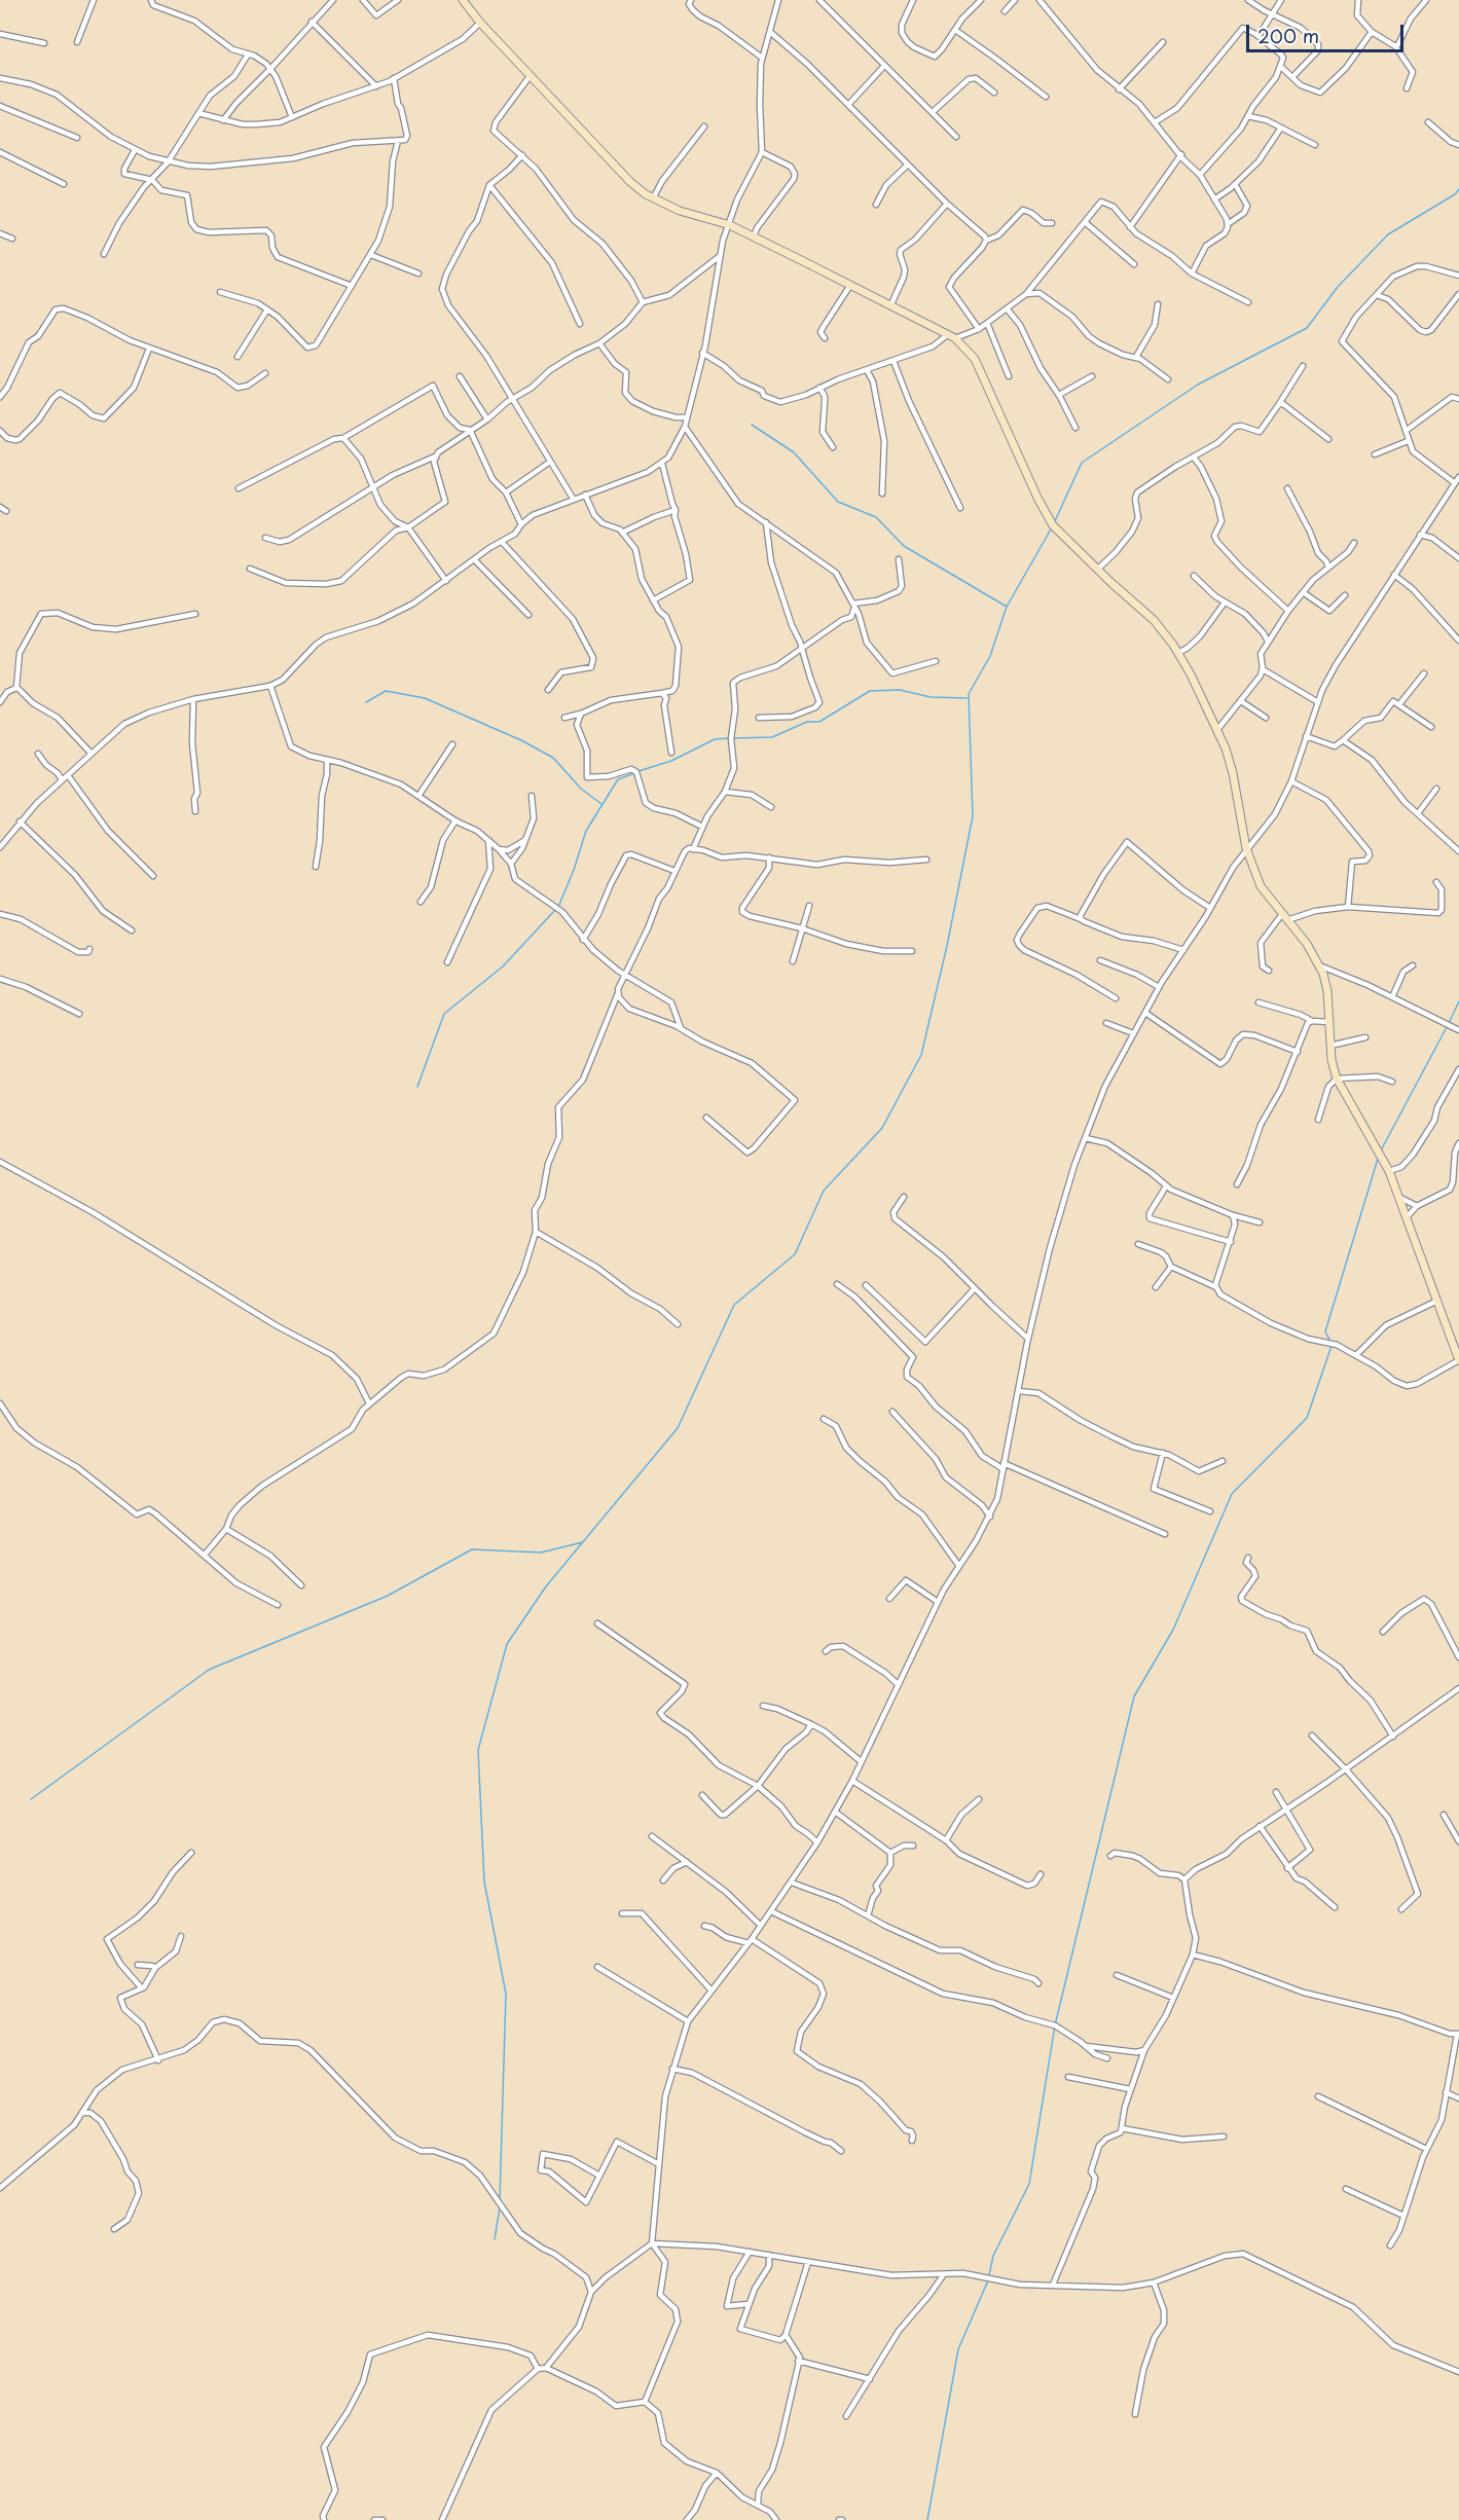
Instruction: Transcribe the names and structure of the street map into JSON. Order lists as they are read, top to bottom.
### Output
{
  "scale_bar": "200 m"
}
